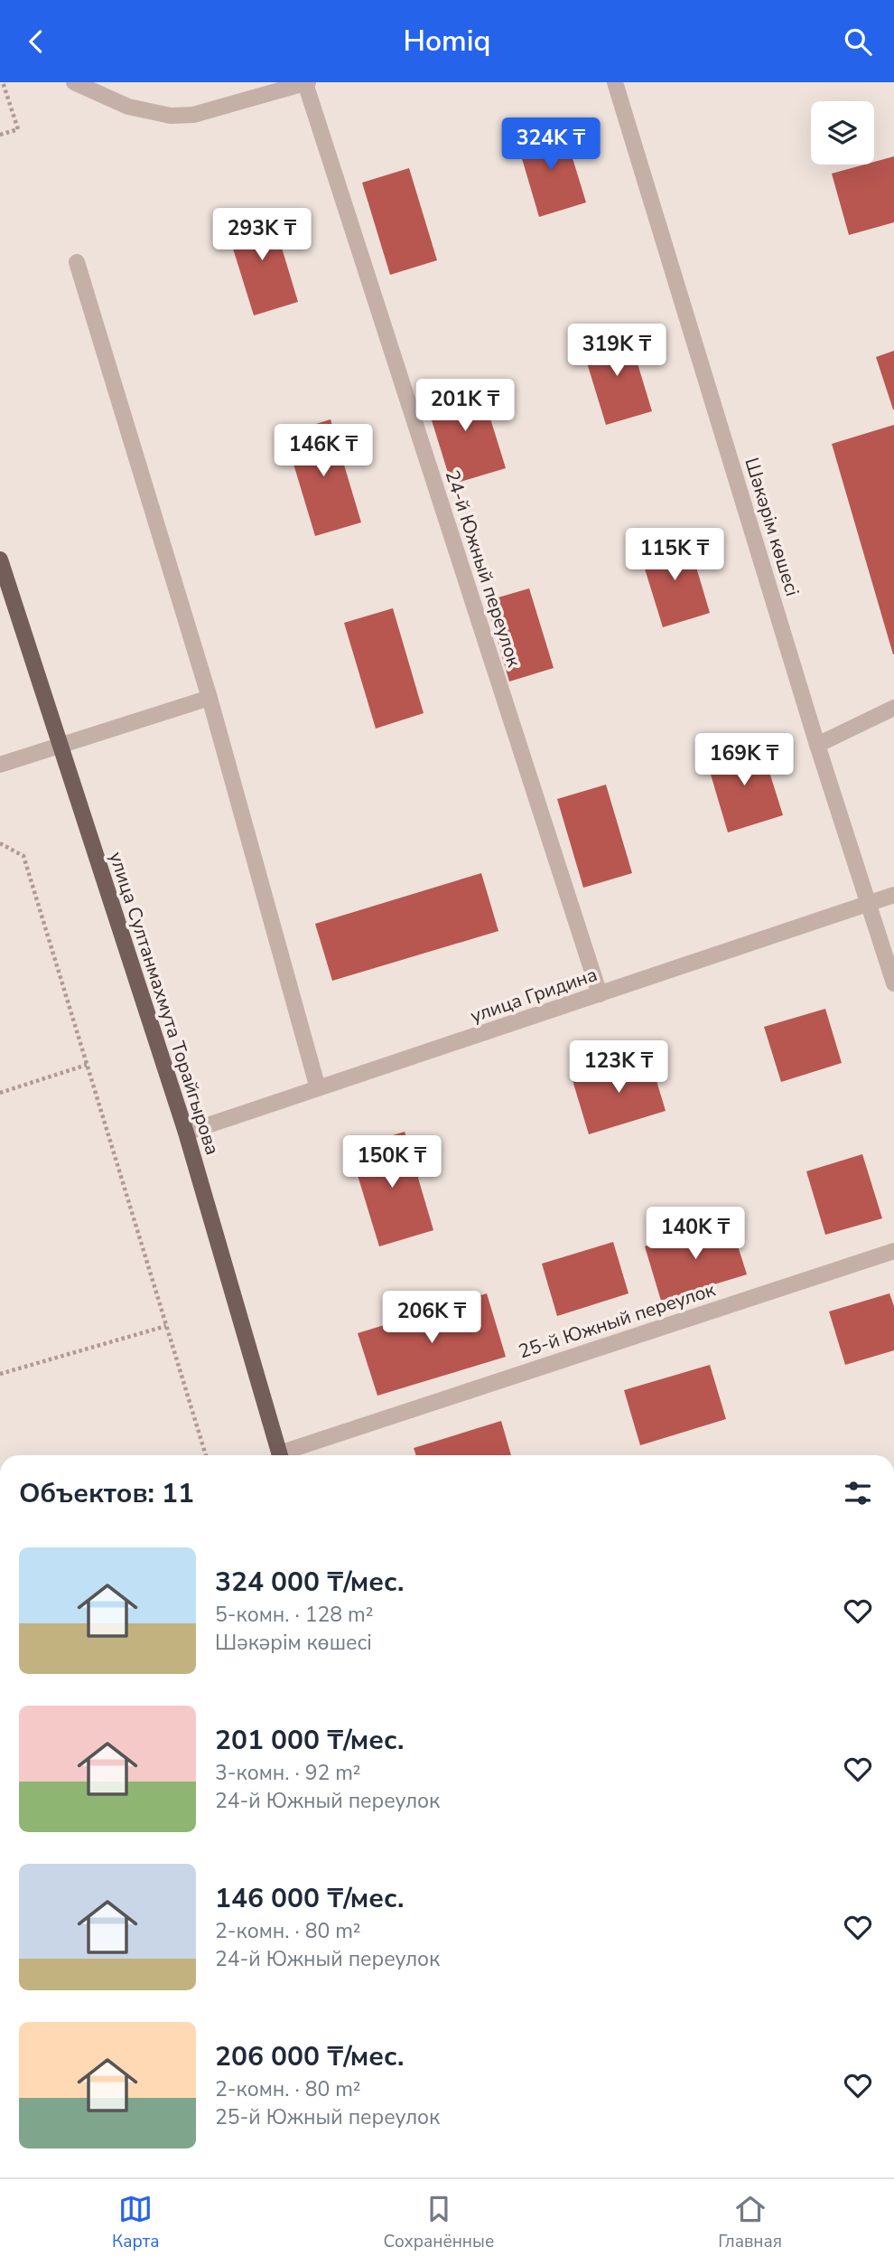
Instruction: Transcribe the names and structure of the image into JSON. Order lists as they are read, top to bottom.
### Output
{
  "streets": {
    "main road": ["улица Султанмахмута Торайгырова"],
    "street": [
      "Шәкәрім көшесі",
      "24-й Южный переулок",
      "улица Гридина",
      "25-й Южный переулок"
    ]
  },
  "crossings": [
    ["Шәкәрім көшесі", "улица Гридина"],
    ["24-й Южный переулок", "улица Гридина"],
    ["улица Гридина", "улица Султанмахмута Торайгырова"]
  ],
  "page": {
    "header": "Homiq",
    "price": [
      "324K ₸",
      "293K ₸",
      "319K ₸",
      "201K ₸",
      "146K ₸",
      "115K ₸",
      "169K ₸",
      "123K ₸",
      "150K ₸",
      "140K ₸",
      "206K ₸"
    ],
    "heading": "Объектов: 11",
    "list": [
      {
        "name": "324 000 ₸/мес.",
        "note": "5-комн. · 128 m² · Шәкәрім көшесі"
      },
      {
        "name": "201 000 ₸/мес.",
        "note": "3-комн. · 92 m² · 24-й Южный переулок"
      },
      {
        "name": "146 000 ₸/мес.",
        "note": "2-комн. · 80 m² · 24-й Южный переулок"
      },
      {
        "name": "206 000 ₸/мес.",
        "note": "2-комн. · 80 m² · 25-й Южный переулок"
      }
    ],
    "tabs": ["Карта", "Сохранённые", "Главная"]
  }
}
